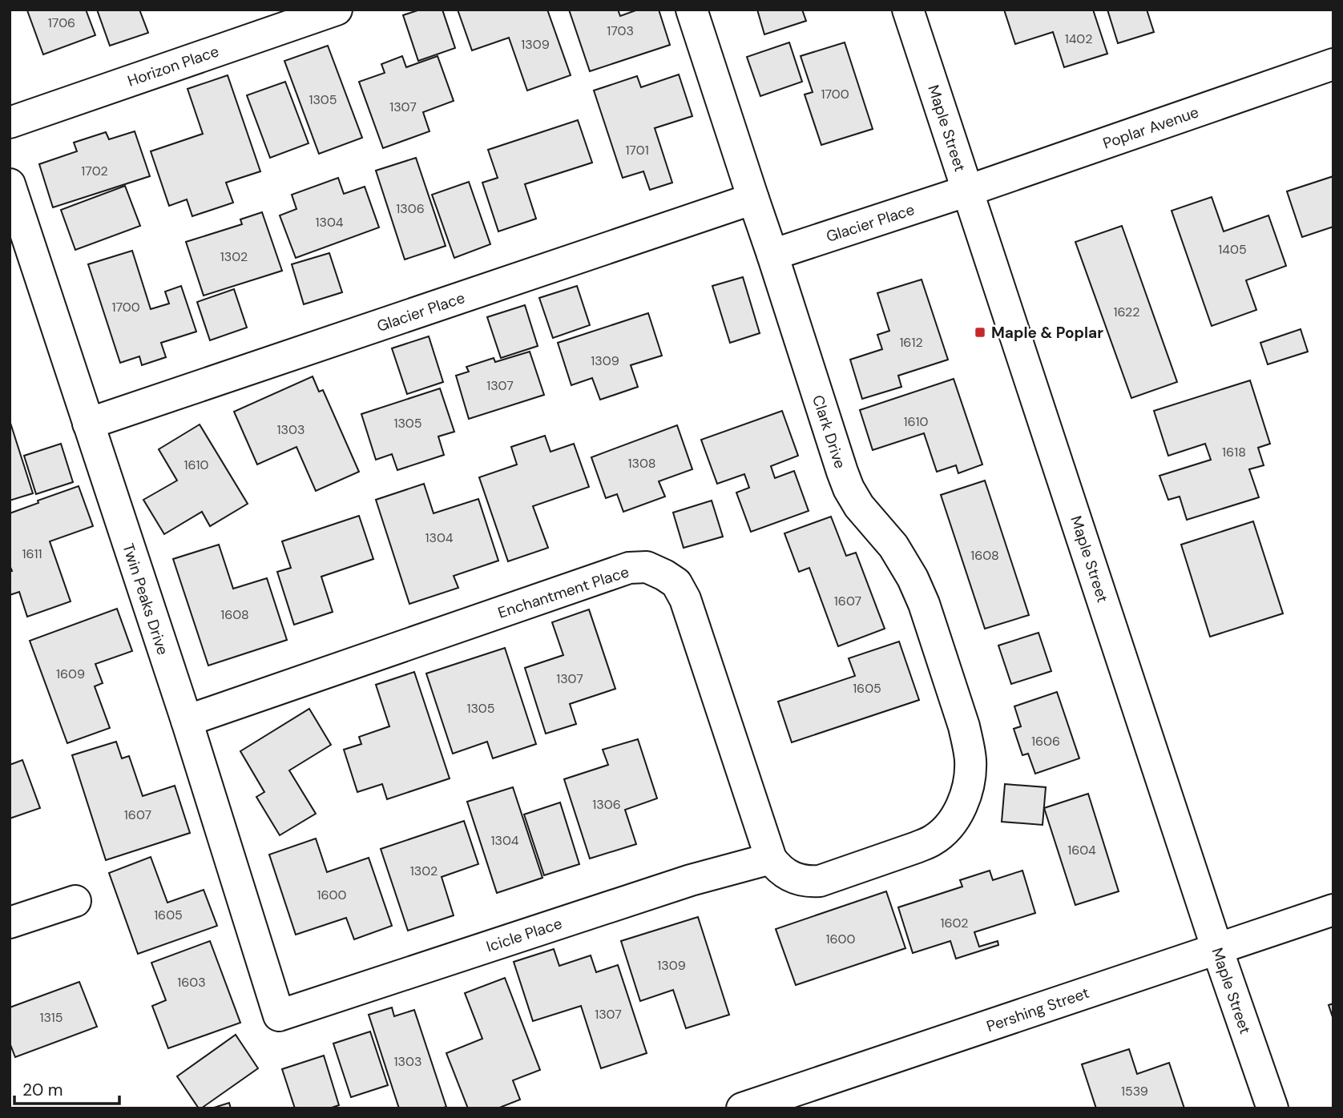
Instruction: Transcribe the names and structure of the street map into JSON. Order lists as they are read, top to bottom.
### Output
{
  "streets": {
    "street": [
      "Horizon Place",
      "Poplar Avenue",
      "Maple Street",
      "Glacier Place",
      "Clark Drive",
      "Enchantment Place",
      "Twin Peaks Drive",
      "Icicle Place",
      "Pershing Street"
    ]
  },
  "crossings": [
    ["Poplar Avenue", "Maple Street"],
    ["Poplar Avenue", "Glacier Place"],
    ["Maple Street", "Glacier Place"],
    ["Maple Street", "Pershing Street"],
    ["Glacier Place", "Clark Drive"],
    ["Glacier Place", "Twin Peaks Drive"],
    ["Clark Drive", "Enchantment Place"],
    ["Clark Drive", "Icicle Place"],
    ["Enchantment Place", "Twin Peaks Drive"],
    ["Enchantment Place", "Icicle Place"],
    ["Twin Peaks Drive", "Icicle Place"]
  ],
  "places": {
    "transit": ["Maple & Poplar"]
  },
  "house_numbers": [
    "1706",
    "1703",
    "1402",
    "1309",
    "1700",
    "1305",
    "1307",
    "1701",
    "1702",
    "1306",
    "1304",
    "1405",
    "1302",
    "1700",
    "1622",
    "1612",
    "1309",
    "1307",
    "1610",
    "1305",
    "1303",
    "1618",
    "1308",
    "1610",
    "1304",
    "1611",
    "1608",
    "1607",
    "1608",
    "1609",
    "1307",
    "1605",
    "1305",
    "1606",
    "1306",
    "1607",
    "1304",
    "1604",
    "1302",
    "1600",
    "1605",
    "1602",
    "1600",
    "1309",
    "1603",
    "1307",
    "1315",
    "1303",
    "1539"
  ],
  "scale_bar": "20 m"
}
